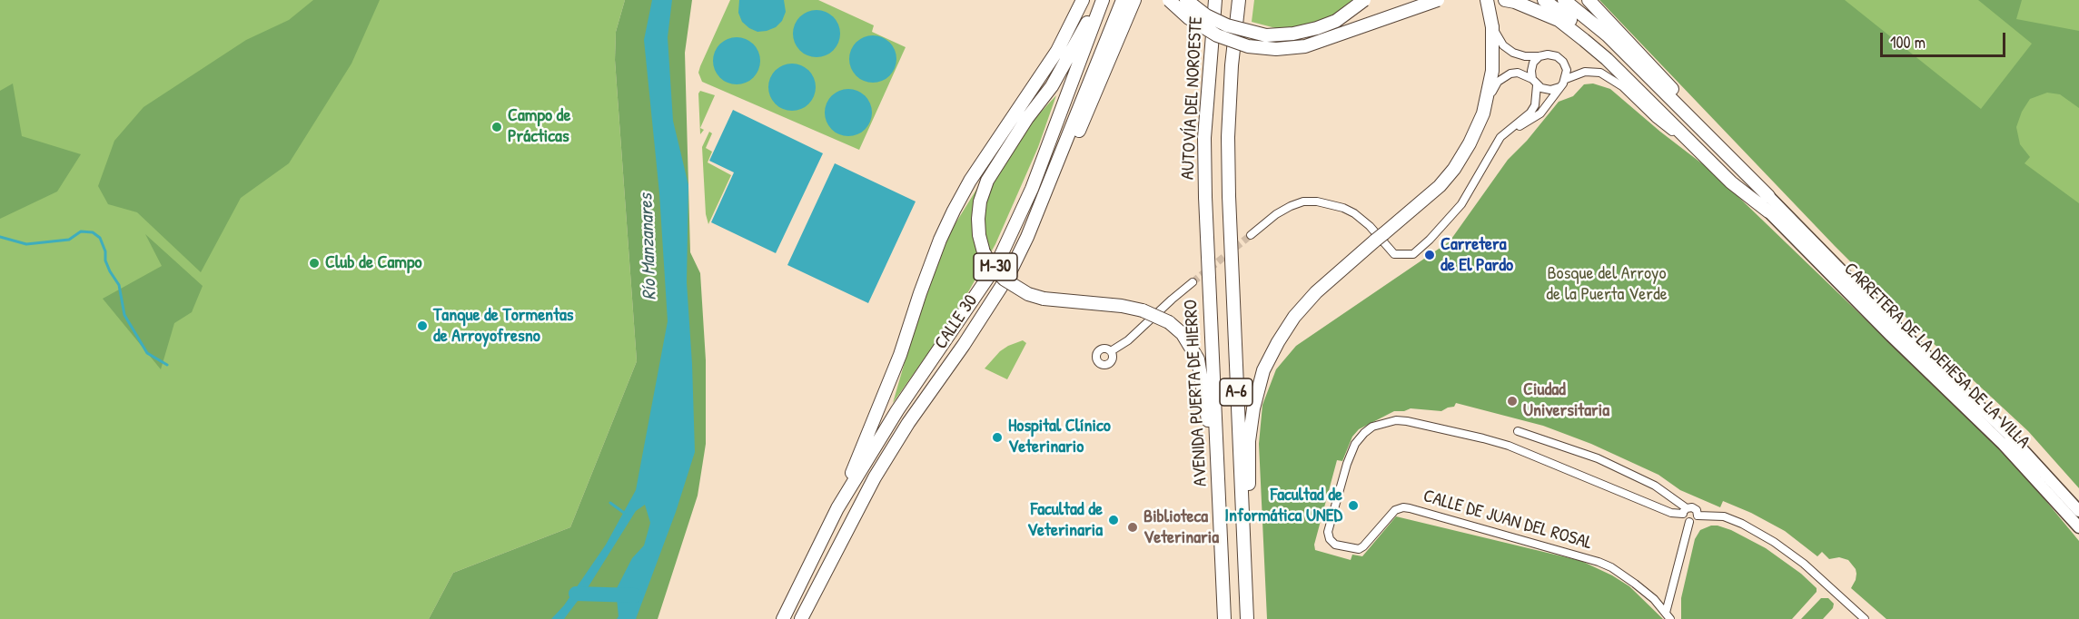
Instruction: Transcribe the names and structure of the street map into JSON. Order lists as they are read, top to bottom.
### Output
{
  "streets": {
    "highway": [
      "AUTOVÍA DEL NOROESTE",
      "M-30",
      "CALLE 30",
      "A-6",
      "AVENIDA PUERTA DE HIERRO"
    ],
    "main road": ["CARRETERA DE LA DEHESA DE LA VILLA"],
    "street": ["CALLE DE JUAN DEL ROSAL"]
  },
  "crossings": [
    ["AUTOVÍA DEL NOROESTE", "A-6"],
    ["AUTOVÍA DEL NOROESTE", "AVENIDA PUERTA DE HIERRO"]
  ],
  "water": ["Río Manzanares"],
  "parks": ["Bosque del Arroyo de la Puerta Verde"],
  "places": [
    "Campo de Prácticas",
    "Carretera de El Pardo",
    "Club de Campo",
    "Tanque de Tormentas de Arroyofresno",
    "Ciudad Universitaria",
    "Hospital Clínico Veterinario",
    "Facultad de Informática UNED",
    "Facultad de Veterinaria",
    "Biblioteca Veterinaria"
  ],
  "scale_bar": "100 m"
}
